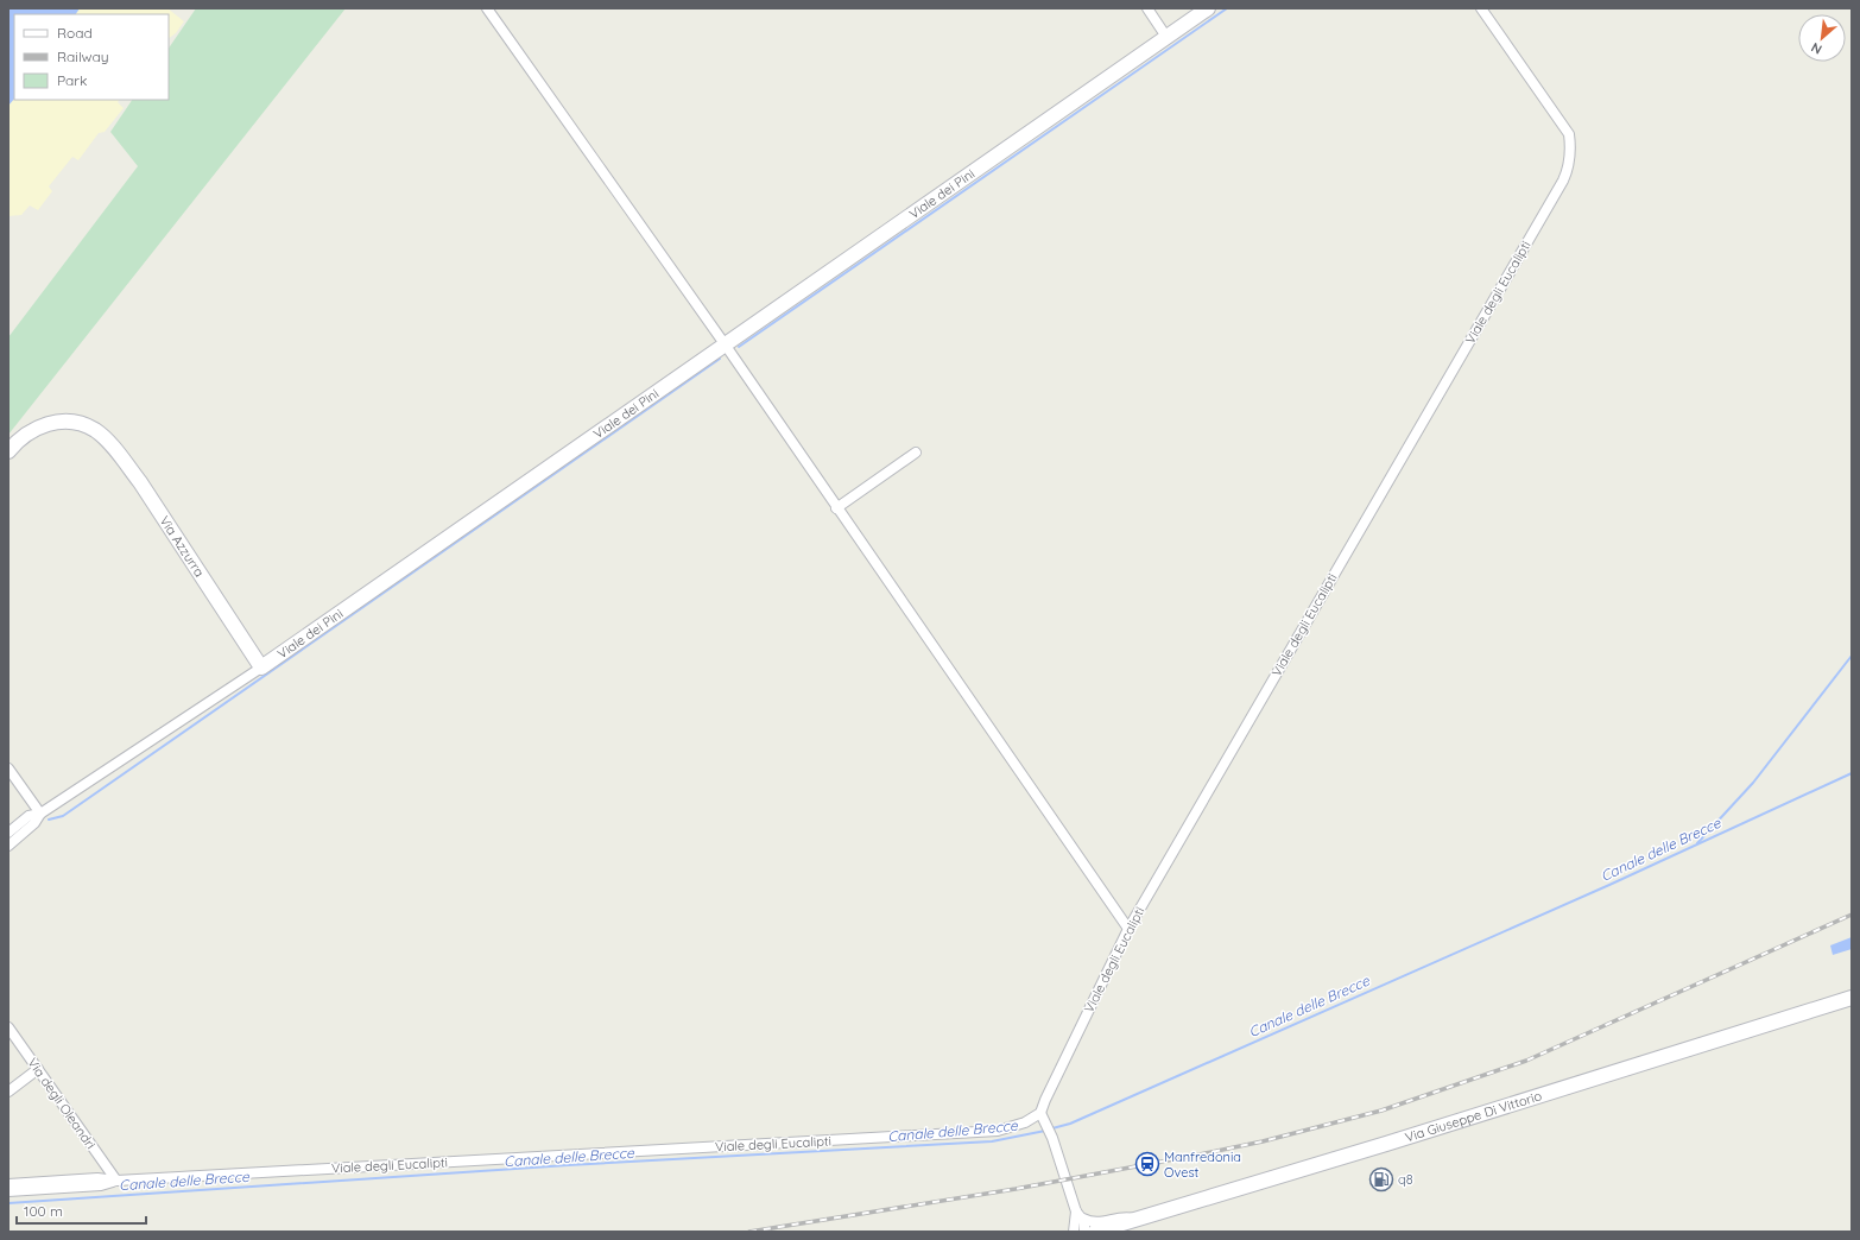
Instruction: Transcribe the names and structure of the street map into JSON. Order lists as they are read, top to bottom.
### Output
{
  "streets": {
    "street": [
      "Viale dei Pini",
      "Viale degli Eucalipti",
      "Via Azzurra",
      "Via degli Oleandri",
      "Via Giuseppe Di Vittorio"
    ]
  },
  "crossings": [
    ["Viale dei Pini", "Via Azzurra"],
    ["Viale degli Eucalipti", "Via degli Oleandri"]
  ],
  "water": ["Canale delle Brecce"],
  "places": {
    "station": ["Manfredonia Ovest"],
    "fuel station": ["q8"]
  },
  "legend": ["Road", "Railway", "Park"],
  "scale_bar": "100 m",
  "north": "bottom left"
}
